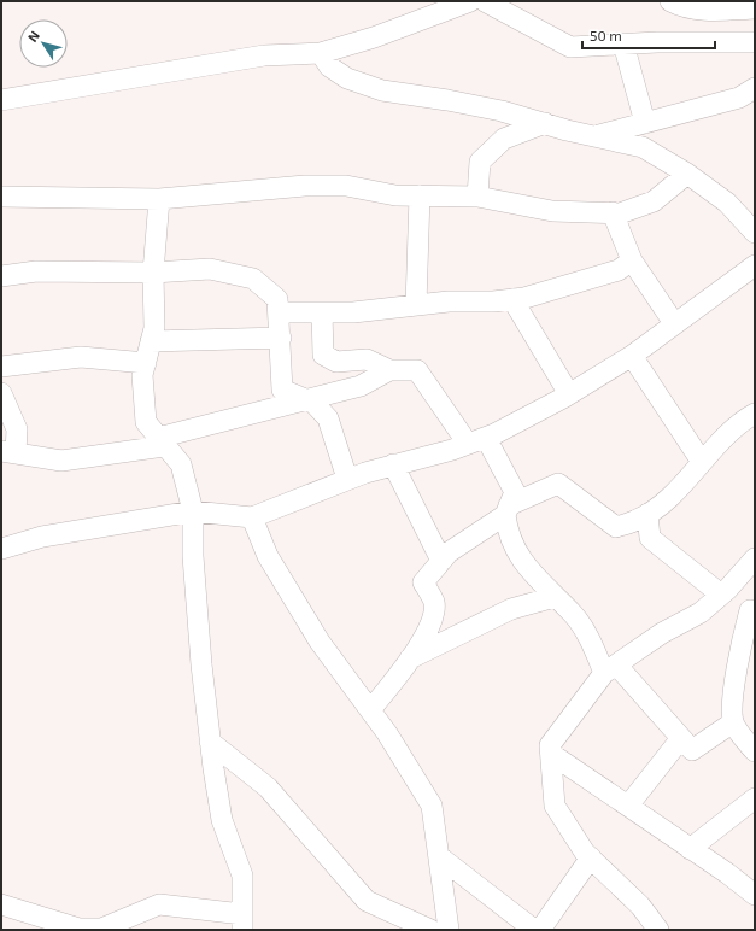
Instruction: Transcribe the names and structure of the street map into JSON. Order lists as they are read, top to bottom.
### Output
{
  "scale_bar": "50 m",
  "north": "top left"
}
